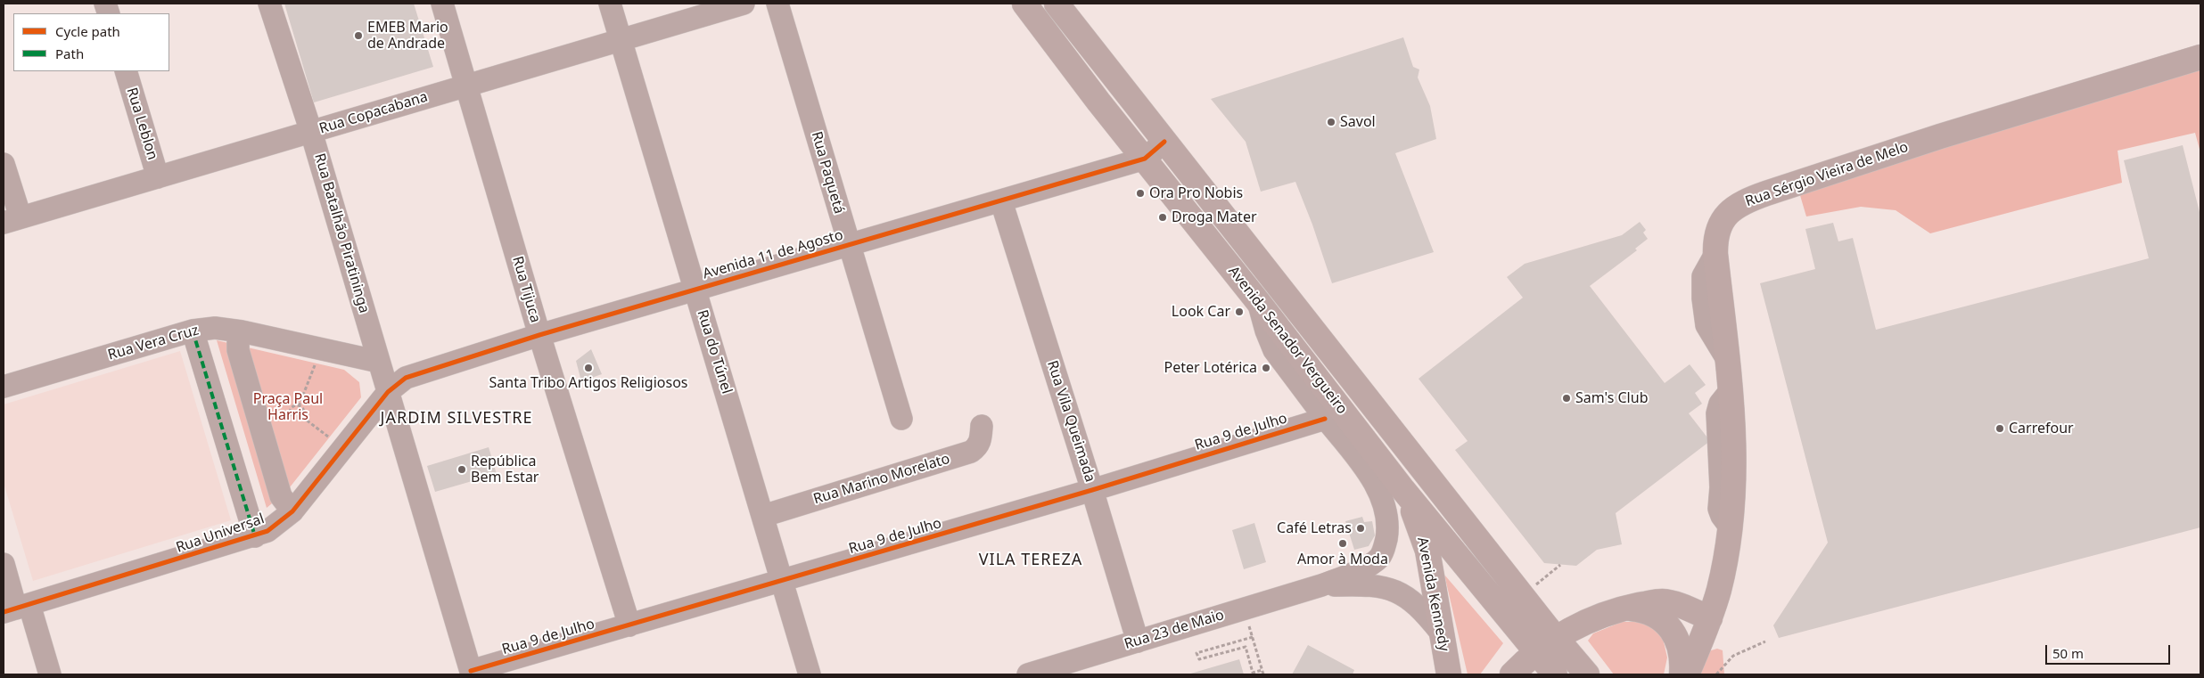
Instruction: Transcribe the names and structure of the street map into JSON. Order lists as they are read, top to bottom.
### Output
{
  "streets": {
    "main road": ["Rua Sérgio Vieira de Melo", "Avenida Senador Vergueiro", "Avenida Kennedy"],
    "street": [
      "Rua Copacabana",
      "Rua Leblon",
      "Rua Paquetá",
      "Rua Batalhão Piratininga",
      "Avenida 11 de Agosto",
      "Rua Tijuca",
      "Rua Vera Cruz",
      "Rua do Túnel",
      "Rua Vila Queimada",
      "Rua 9 de Julho",
      "Rua Marino Morelato",
      "Rua Universal",
      "Rua 23 de Maio"
    ]
  },
  "crossings": [
    ["Rua Copacabana", "Rua Leblon"],
    ["Rua Copacabana", "Rua Batalhão Piratininga"],
    ["Rua Copacabana", "Rua Tijuca"],
    ["Rua Copacabana", "Rua do Túnel"],
    ["Rua Paquetá", "Avenida 11 de Agosto"],
    ["Rua Batalhão Piratininga", "Rua Vera Cruz"],
    ["Avenida 11 de Agosto", "Rua Tijuca"],
    ["Avenida 11 de Agosto", "Avenida Senador Vergueiro"],
    ["Avenida 11 de Agosto", "Rua do Túnel"],
    ["Avenida 11 de Agosto", "Rua Vila Queimada"],
    ["Avenida 11 de Agosto", "Rua Universal"],
    ["Rua Tijuca", "Rua 9 de Julho"],
    ["Avenida Senador Vergueiro", "Avenida Kennedy"],
    ["Rua do Túnel", "Rua 9 de Julho"],
    ["Rua do Túnel", "Rua Marino Morelato"],
    ["Rua Vila Queimada", "Rua 9 de Julho"],
    ["Rua Vila Queimada", "Rua 23 de Maio"],
    ["Rua 9 de Julho", "Rua 23 de Maio"],
    ["Avenida Kennedy", "Rua 23 de Maio"]
  ],
  "districts": ["JARDIM SILVESTRE", "VILA TEREZA"],
  "parks": ["Praça Paul Harris"],
  "places": [
    "EMEB Mario de Andrade",
    "Savol",
    "Ora Pro Nobis",
    "Droga Mater",
    "Look Car",
    "Santa Tribo Artigos Religiosos",
    "Peter Lotérica",
    "Sam's Club",
    "Carrefour",
    "República Bem Estar",
    "Café Letras",
    "Amor à Moda"
  ],
  "legend": ["Cycle path", "Path"],
  "scale_bar": "50 m"
}
